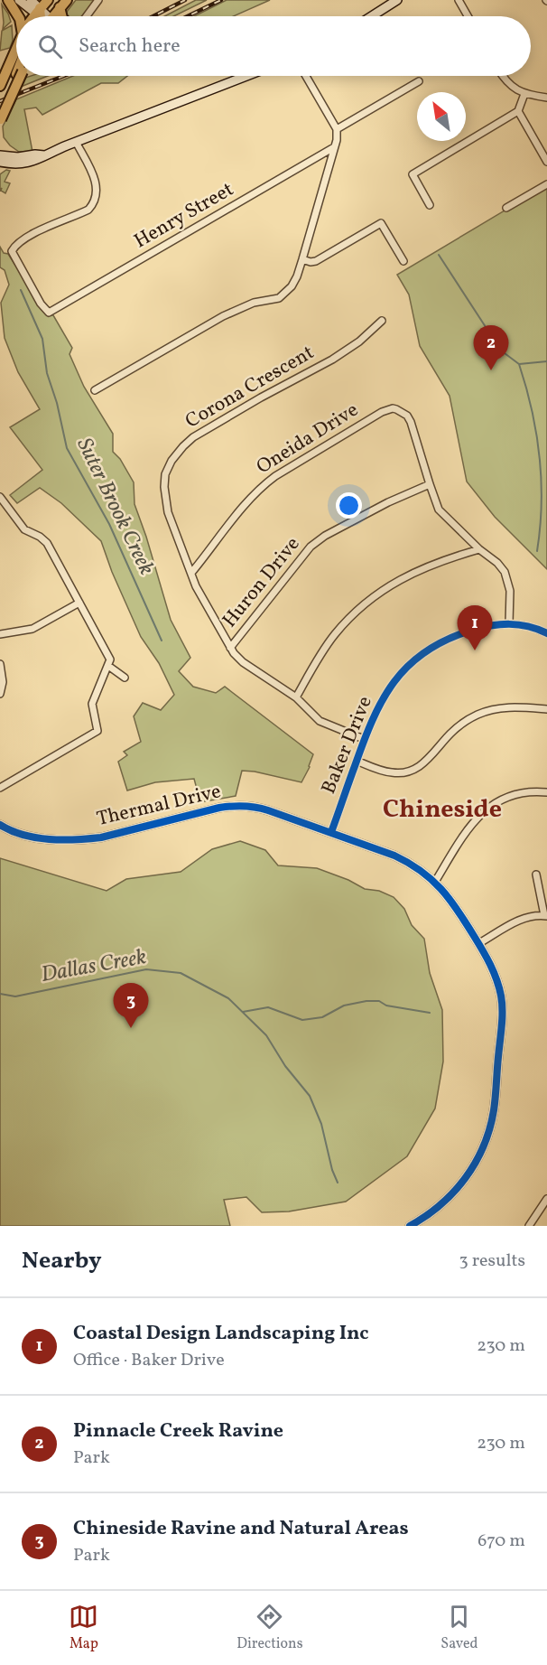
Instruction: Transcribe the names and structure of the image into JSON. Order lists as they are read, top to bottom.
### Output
{
  "streets": {
    "street": [
      "Henry Street",
      "Corona Crescent",
      "Oneida Drive",
      "Huron Drive",
      "Baker Drive",
      "Thermal Drive"
    ]
  },
  "crossings": [
    ["Corona Crescent", "Oneida Drive"],
    ["Corona Crescent", "Huron Drive"],
    ["Corona Crescent", "Baker Drive"],
    ["Oneida Drive", "Huron Drive"],
    ["Baker Drive", "Thermal Drive"]
  ],
  "districts": ["Chineside"],
  "water": ["Suter Brook Creek", "Dallas Creek"],
  "north": "top left",
  "page": {
    "search": "Search here",
    "pins": ["2", "1", "3"],
    "heading": ["Nearby", "3 results"],
    "list": [
      {
        "mark": "1",
        "name": "Coastal Design Landscaping Inc",
        "note": "Office · Baker Drive",
        "value": "230 m"
      },
      {
        "mark": "2",
        "name": "Pinnacle Creek Ravine",
        "note": "Park",
        "value": "230 m"
      },
      {
        "mark": "3",
        "name": "Chineside Ravine and Natural Areas",
        "note": "Park",
        "value": "670 m"
      }
    ],
    "nav": ["Map", "Directions", "Saved"]
  }
}
